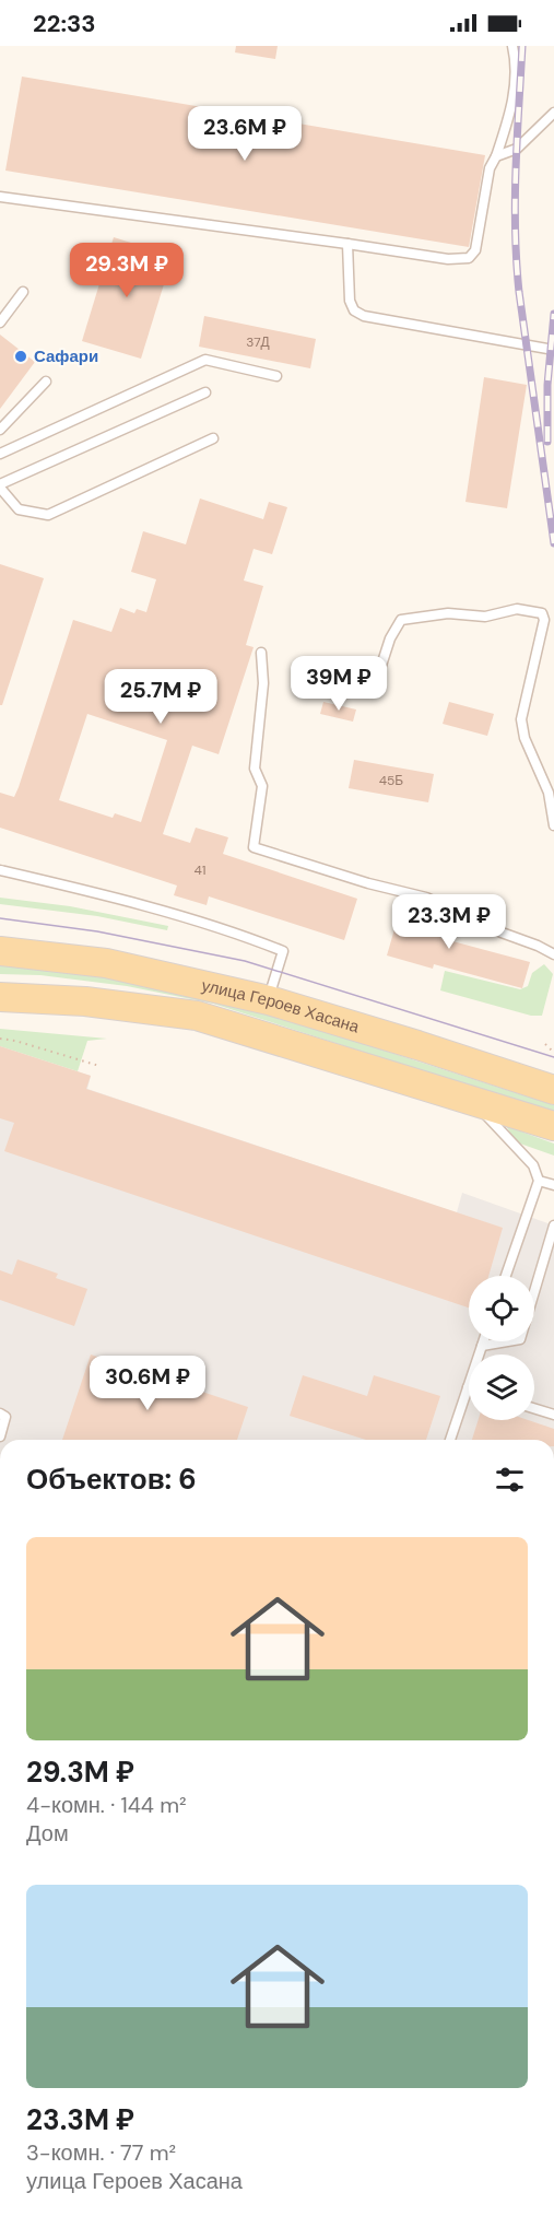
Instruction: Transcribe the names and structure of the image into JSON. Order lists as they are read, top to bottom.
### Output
{
  "streets": {
    "main road": ["улица Героев Хасана"]
  },
  "places": ["Сафари"],
  "house_numbers": ["37Д", "45Б", "41"],
  "page": {
    "status": "22:33",
    "price": [
      "23.6M ₽",
      "29.3M ₽",
      "39M ₽",
      "25.7M ₽",
      "23.3M ₽",
      "30.6M ₽"
    ],
    "heading": "Объектов: 6",
    "list": [
      {
        "name": "29.3M ₽",
        "note": "4-комн. · 144 m² · Дом"
      },
      {
        "name": "23.3M ₽",
        "note": "3-комн. · 77 m² · улица Героев Хасана"
      }
    ]
  }
}
